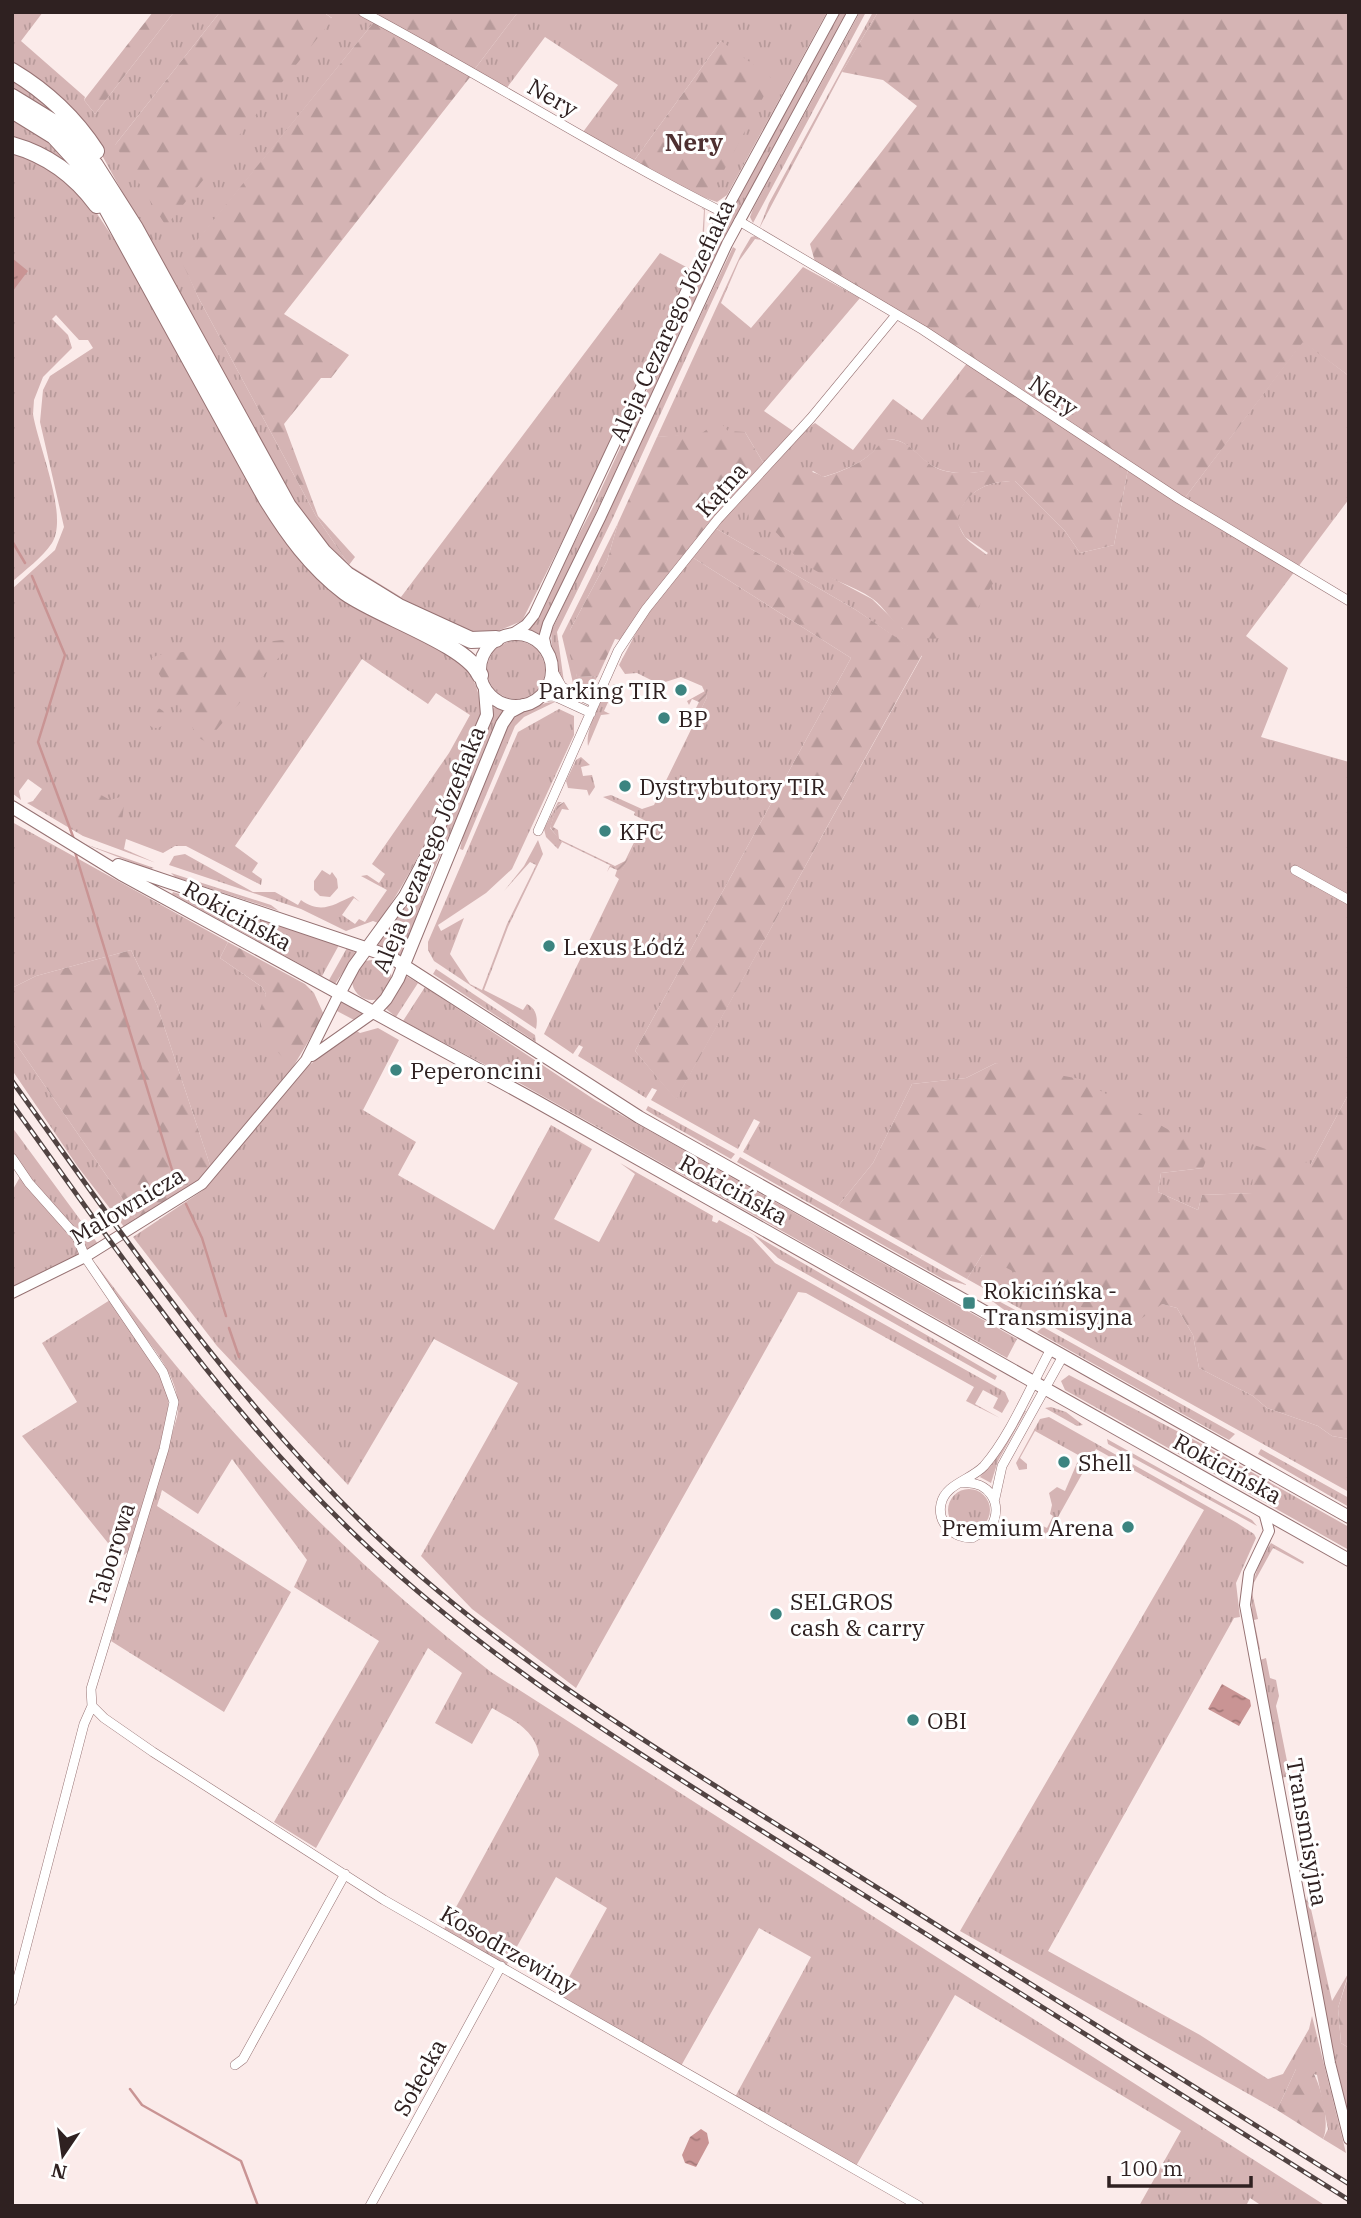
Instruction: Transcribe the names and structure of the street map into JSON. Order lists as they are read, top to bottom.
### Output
{
  "streets": {
    "main road": ["Aleja Cezarego Józefiaka", "Rokicińska"],
    "street": [
      "Nery",
      "Kątna",
      "Malownicza",
      "Taborowa",
      "Transmisyjna",
      "Kosodrzewiny",
      "Sołecka"
    ]
  },
  "crossings": [
    ["Nery", "Aleja Cezarego Józefiaka"],
    ["Nery", "Kątna"],
    ["Aleja Cezarego Józefiaka", "Rokicińska"],
    ["Aleja Cezarego Józefiaka", "Malownicza"],
    ["Rokicińska", "Malownicza"],
    ["Malownicza", "Taborowa"],
    ["Taborowa", "Kosodrzewiny"],
    ["Kosodrzewiny", "Sołecka"]
  ],
  "districts": ["Nery"],
  "places": {
    "other": [
      "Parking TIR",
      "BP",
      "Dystrybutory TIR",
      "KFC",
      "Lexus Łódź",
      "Peperoncini",
      "Shell",
      "Premium Arena",
      "SELGROS cash & carry",
      "OBI"
    ],
    "transit": ["Rokicińska - Transmisyjna"]
  },
  "scale_bar": "100 m",
  "north": "bottom"
}
